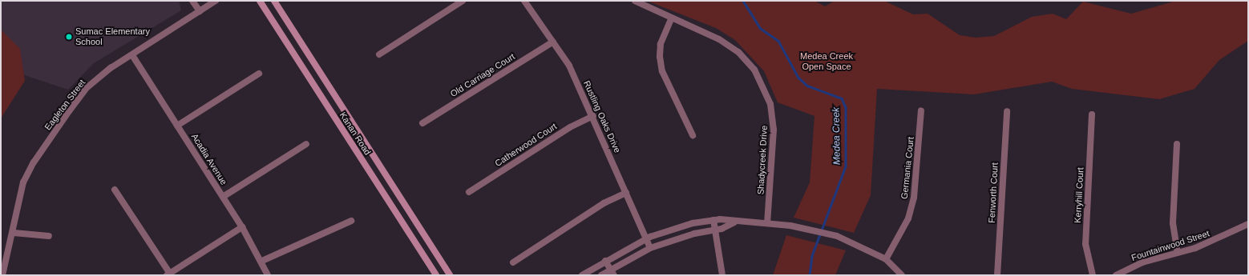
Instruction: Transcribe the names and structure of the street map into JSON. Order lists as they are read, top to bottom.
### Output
{
  "streets": {
    "main road": ["Kanan Road"],
    "street": [
      "Old Carriage Court",
      "Eagleton Street",
      "Rustling Oaks Drive",
      "Catherwood Court",
      "Acadia Avenue",
      "Shadycreek Drive",
      "Germania Court",
      "Fenworth Court",
      "Kerryhill Court",
      "Fountainwood Street"
    ]
  },
  "crossings": [
    ["Old Carriage Court", "Rustling Oaks Drive"],
    ["Eagleton Street", "Acadia Avenue"],
    ["Rustling Oaks Drive", "Catherwood Court"]
  ],
  "water": ["Medea Creek"],
  "parks": ["Medea Creek Open Space"],
  "places": ["Sumac Elementary School"]
}
